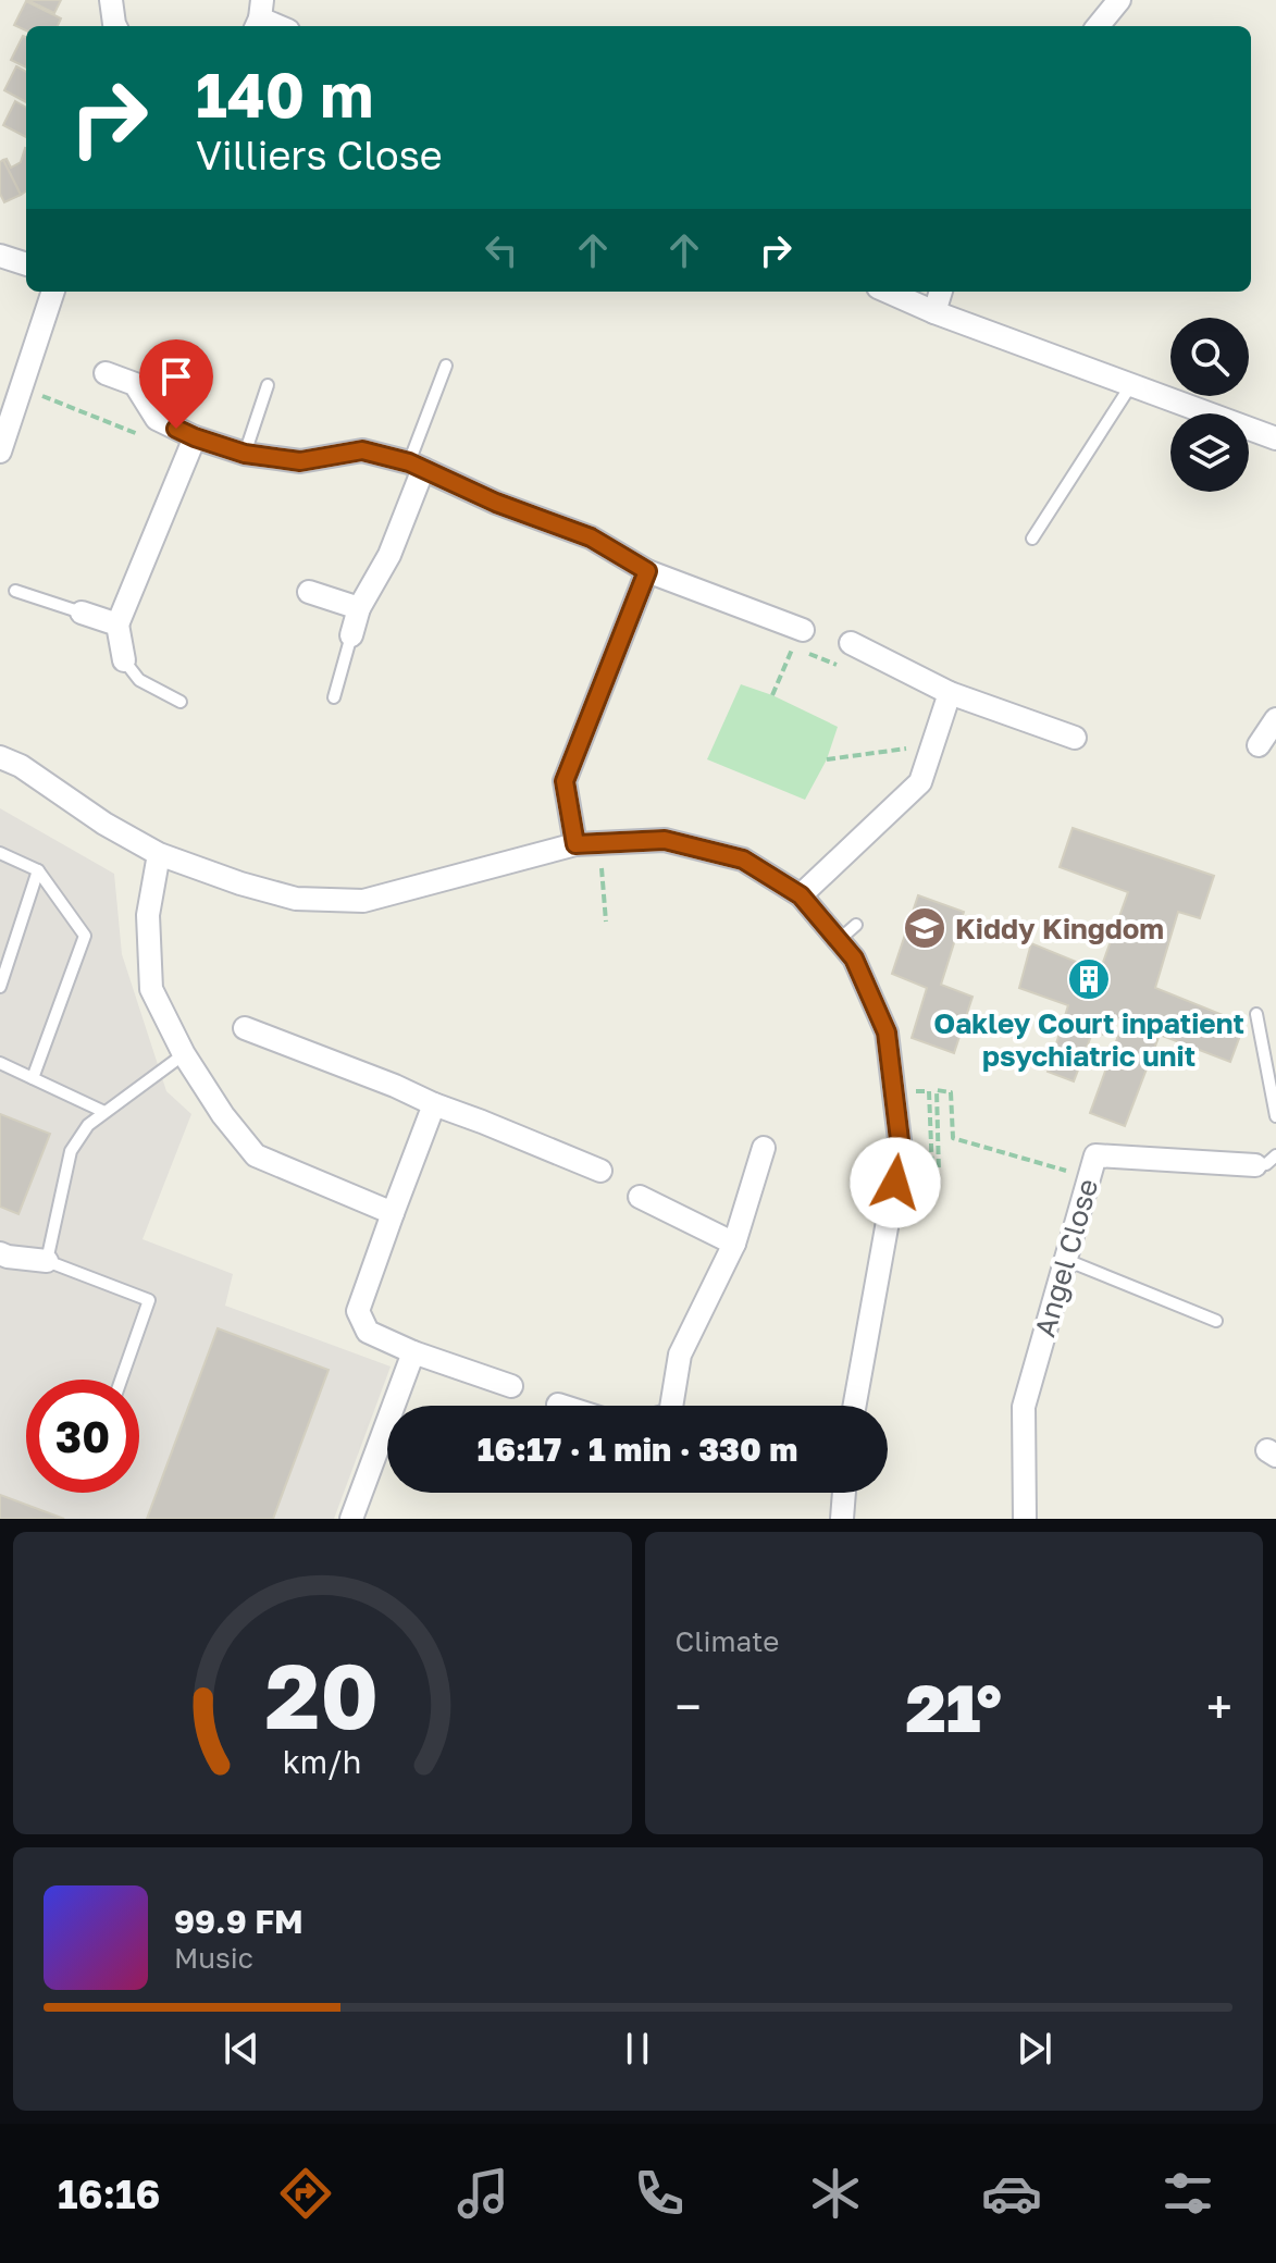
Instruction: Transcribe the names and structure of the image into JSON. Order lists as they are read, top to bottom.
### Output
{
  "streets": {
    "street": ["Angel Close"]
  },
  "places": {
    "school or university": ["Kiddy Kingdom"],
    "building": ["Oakley Court inpatient psychiatric unit"]
  },
  "page": {
    "turn": ["140 m", "Villiers Close"],
    "limit": "30",
    "trip": "16:17 · 1 min · 330 m",
    "tile": "Climate",
    "heat": ["−", "21°", "+"],
    "song": ["99.9 FM", "Music"],
    "tabs": "16:16",
    "gauge": ["20", "km/h"]
  }
}
